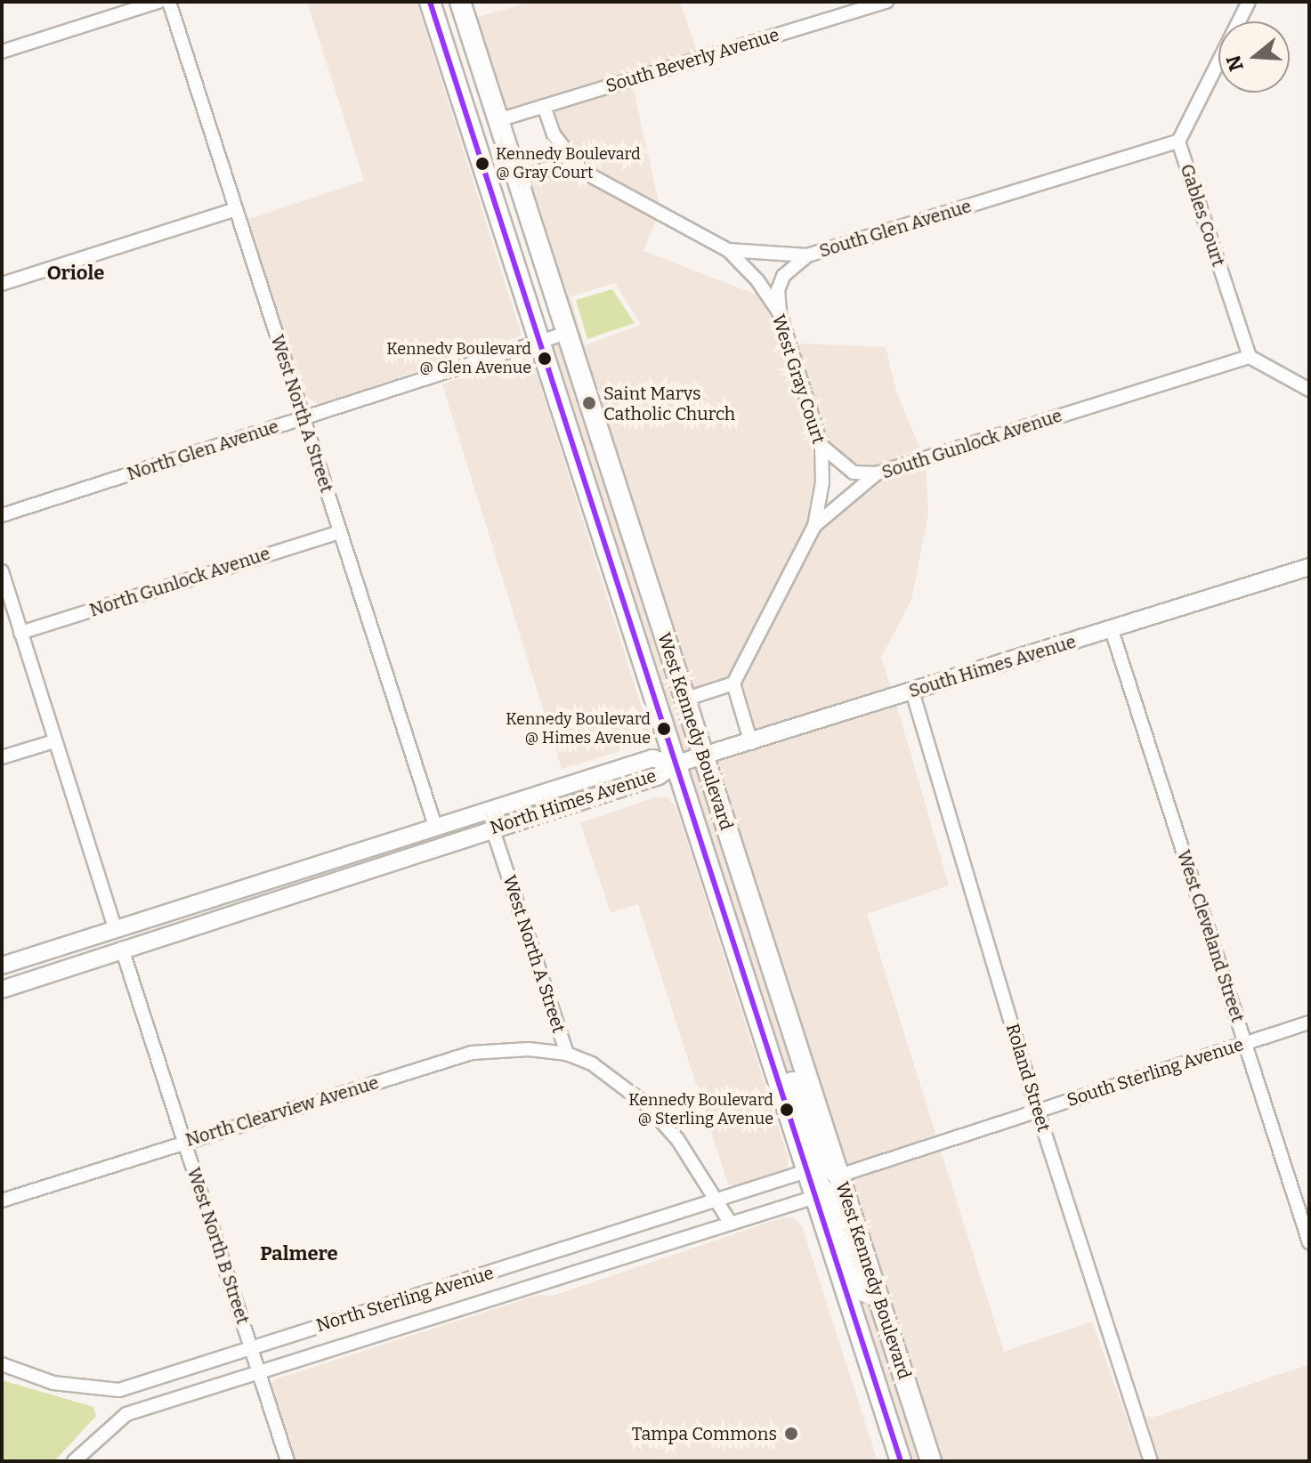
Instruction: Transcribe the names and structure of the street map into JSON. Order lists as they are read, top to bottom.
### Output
{
  "streets": {
    "main road": ["West Kennedy Boulevard"],
    "street": [
      "South Beverly Avenue",
      "Gables Court",
      "South Glen Avenue",
      "West Gray Court",
      "West North A Street",
      "South Gunlock Avenue",
      "North Glen Avenue",
      "North Gunlock Avenue",
      "South Himes Avenue",
      "North Himes Avenue",
      "West Cleveland Street",
      "South Sterling Avenue",
      "Roland Street",
      "North Clearview Avenue",
      "West North B Street",
      "North Sterling Avenue"
    ]
  },
  "crossings": [
    ["South Beverly Avenue", "South Glen Avenue"],
    ["South Beverly Avenue", "West Kennedy Boulevard"],
    ["Gables Court", "South Glen Avenue"],
    ["Gables Court", "South Gunlock Avenue"],
    ["South Glen Avenue", "West Gray Court"],
    ["South Glen Avenue", "West Kennedy Boulevard"],
    ["West Gray Court", "South Gunlock Avenue"],
    ["West North A Street", "North Glen Avenue"],
    ["West North A Street", "North Gunlock Avenue"],
    ["West North A Street", "North Himes Avenue"],
    ["West North A Street", "North Clearview Avenue"],
    ["West North A Street", "North Sterling Avenue"],
    ["North Glen Avenue", "West Kennedy Boulevard"],
    ["South Himes Avenue", "West Kennedy Boulevard"],
    ["South Himes Avenue", "North Himes Avenue"],
    ["South Himes Avenue", "West Cleveland Street"],
    ["South Himes Avenue", "Roland Street"],
    ["West Kennedy Boulevard", "North Himes Avenue"],
    ["West Kennedy Boulevard", "South Sterling Avenue"],
    ["West Kennedy Boulevard", "North Sterling Avenue"],
    ["North Himes Avenue", "West North B Street"],
    ["West Cleveland Street", "South Sterling Avenue"],
    ["South Sterling Avenue", "Roland Street"],
    ["North Clearview Avenue", "West North B Street"],
    ["West North B Street", "North Sterling Avenue"]
  ],
  "districts": ["Oriole", "Palmere"],
  "places": [
    "Kennedy Boulevard @ Gray Court",
    "Kennedy Boulevard @ Glen Avenue",
    "Saint Marys Catholic Church",
    "Kennedy Boulevard @ Himes Avenue",
    "Kennedy Boulevard @ Sterling Avenue",
    "Tampa Commons"
  ],
  "north": "left"
}
